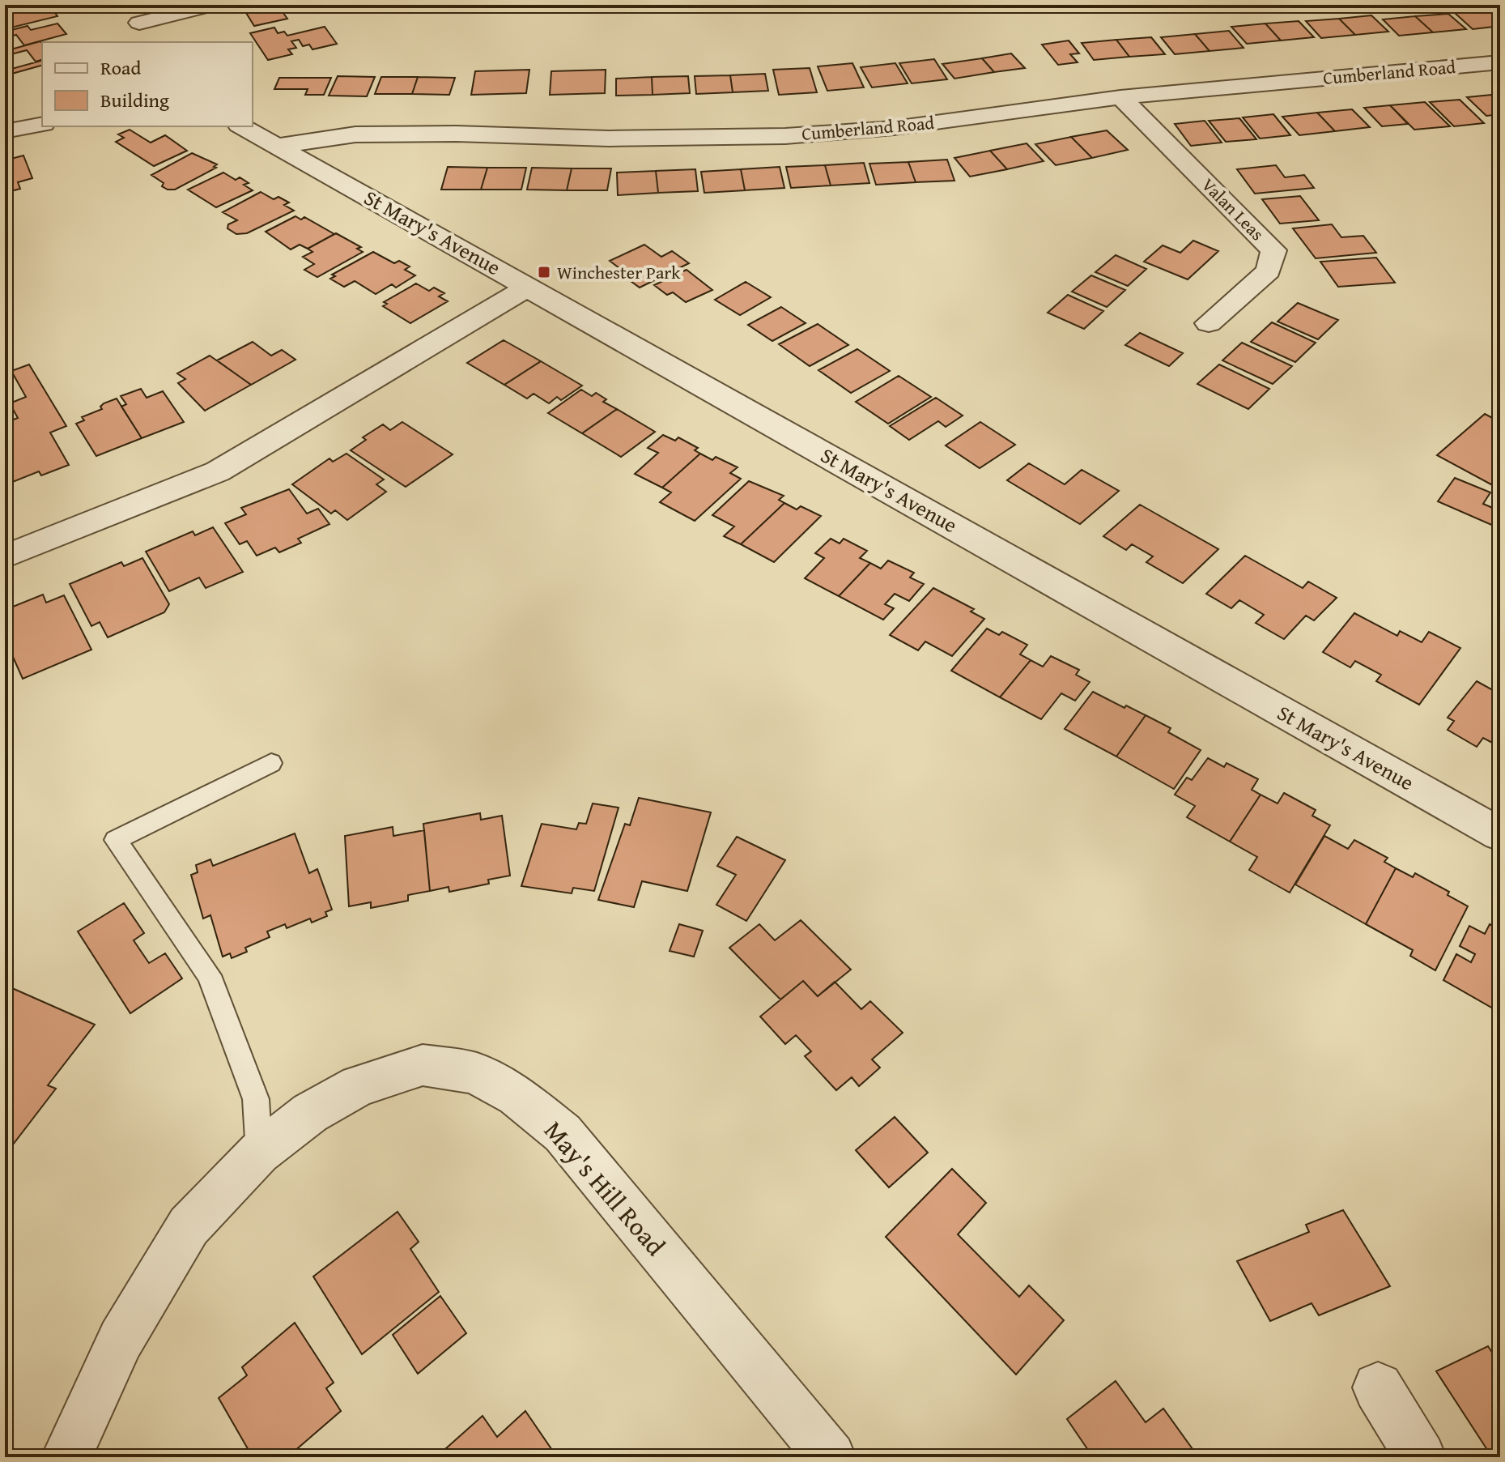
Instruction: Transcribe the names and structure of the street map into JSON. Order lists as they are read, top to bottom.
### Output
{
  "streets": {
    "street": [
      "Cumberland Road",
      "Valan Leas",
      "St Mary's Avenue",
      "May's Hill Road"
    ]
  },
  "crossings": [
    ["Cumberland Road", "Valan Leas"],
    ["Cumberland Road", "St Mary's Avenue"]
  ],
  "places": {
    "transit": ["Winchester Park"]
  },
  "legend": ["Road", "Building"]
}
